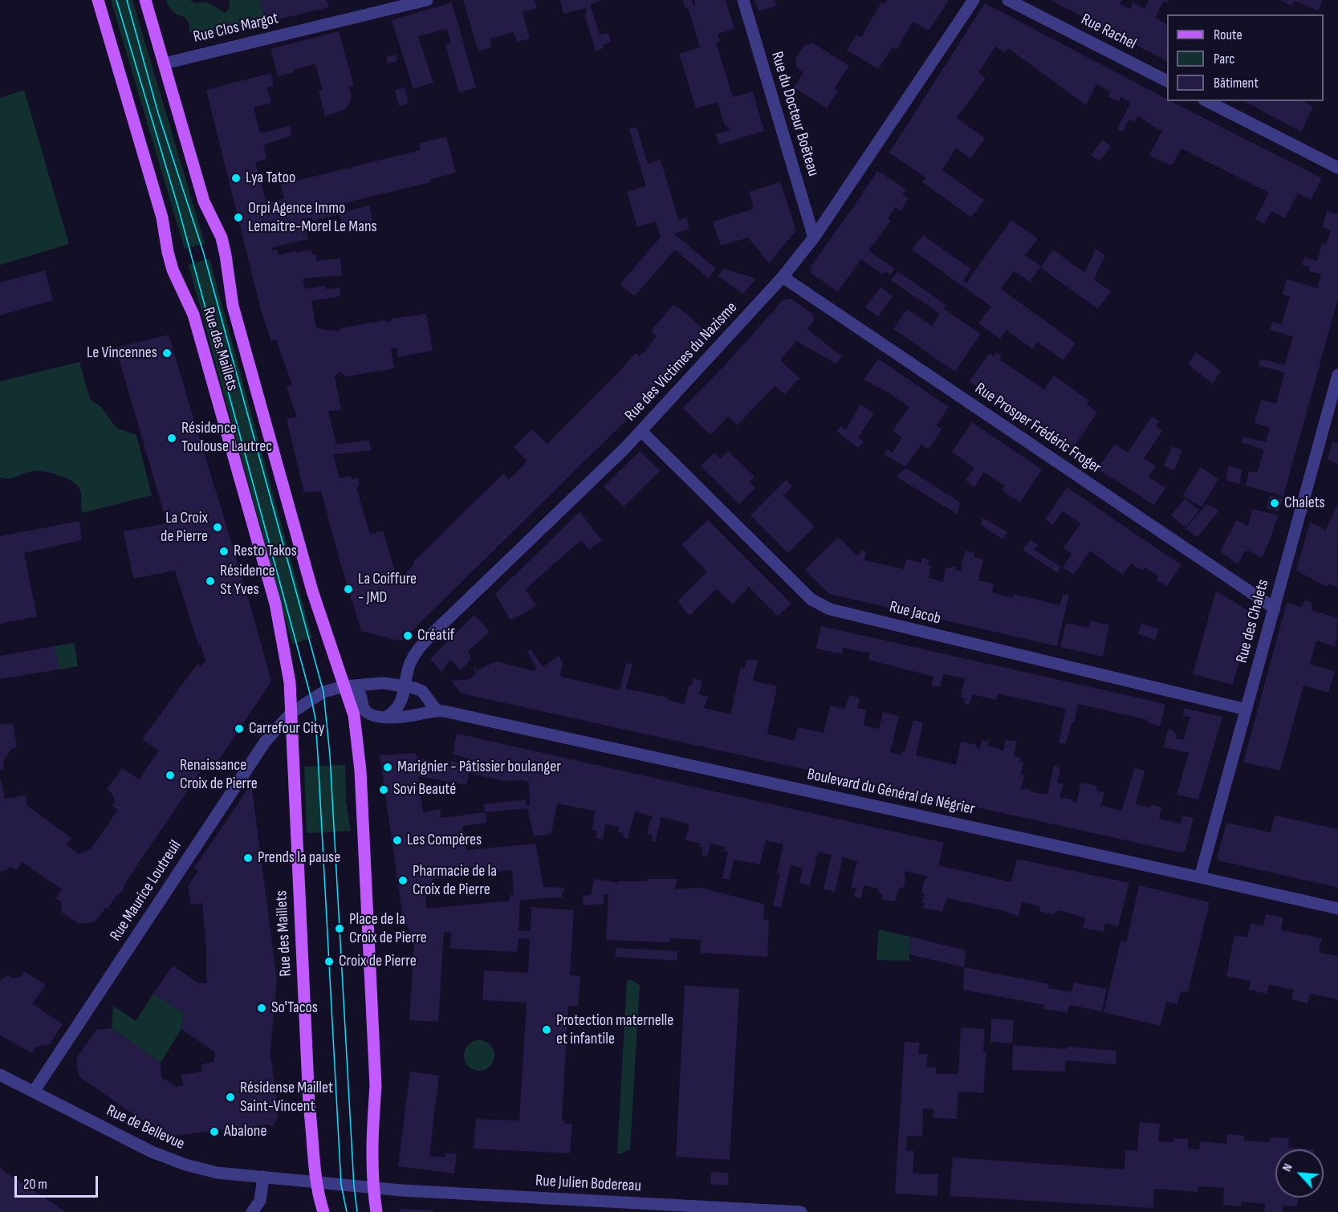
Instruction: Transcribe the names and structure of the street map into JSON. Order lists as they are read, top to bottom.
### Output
{
  "streets": {
    "main road": ["Rue des Maillets"],
    "street": [
      "Rue Clos Margot",
      "Rue Rachel",
      "Rue du Docteur Boëteau",
      "Rue des Victimes du Nazisme",
      "Rue Prosper Frédéric Froger",
      "Rue Jacob",
      "Rue des Chalets",
      "Boulevard du Général de Négrier",
      "Rue Maurice Loutreuil",
      "Rue de Bellevue",
      "Rue Julien Bodereau"
    ]
  },
  "crossings": [
    ["Rue Clos Margot", "Rue des Maillets"],
    ["Rue du Docteur Boëteau", "Rue des Victimes du Nazisme"],
    ["Rue des Maillets", "Boulevard du Général de Négrier"],
    ["Rue des Maillets", "Rue Maurice Loutreuil"],
    ["Rue des Maillets", "Rue de Bellevue"],
    ["Rue des Maillets", "Rue Julien Bodereau"],
    ["Rue des Victimes du Nazisme", "Rue Prosper Frédéric Froger"],
    ["Rue des Victimes du Nazisme", "Rue Jacob"],
    ["Rue des Victimes du Nazisme", "Boulevard du Général de Négrier"],
    ["Rue Prosper Frédéric Froger", "Rue des Chalets"],
    ["Rue Jacob", "Rue des Chalets"],
    ["Rue des Chalets", "Boulevard du Général de Négrier"],
    ["Rue Maurice Loutreuil", "Rue de Bellevue"],
    ["Rue de Bellevue", "Rue Julien Bodereau"]
  ],
  "places": [
    "Lya Tatoo",
    "Orpi Agence Immo Lemaitre-Morel Le Mans",
    "Le Vincennes",
    "Résidence Toulouse Lautrec",
    "Chalets",
    "La Croix de Pierre",
    "Resto Takos",
    "Résidence St Yves",
    "La Coiffure - JMD",
    "Créatif",
    "Carrefour City",
    "Marignier - Pâtissier boulanger",
    "Renaissance Croix de Pierre",
    "Sovi Beauté",
    "Les Compères",
    "Prends la pause",
    "Pharmacie de la Croix de Pierre",
    "Place de la Croix de Pierre",
    "Croix de Pierre",
    "So'Tacos",
    "Protection maternelle et infantile",
    "Résidense Maillet Saint-Vincent",
    "Abalone"
  ],
  "legend": ["Route", "Parc", "Bâtiment"],
  "scale_bar": "20 m",
  "north": "top left"
}
